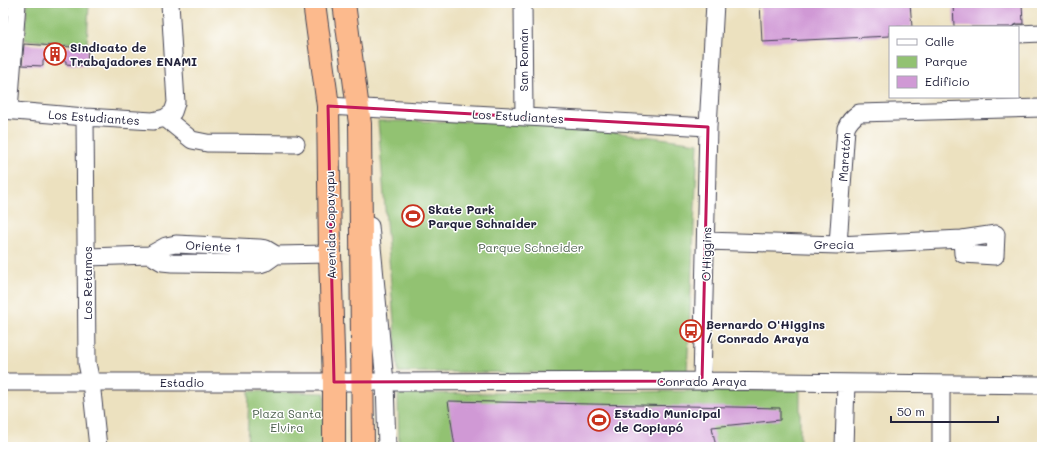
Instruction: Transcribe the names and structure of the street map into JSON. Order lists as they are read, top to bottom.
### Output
{
  "streets": {
    "highway": ["Avenida Copayapu"],
    "street": [
      "San Román",
      "Los Estudiantes",
      "Maratón",
      "Grecia",
      "Oriente 1",
      "O'Higgins",
      "Los Retamos",
      "Conrado Araya",
      "Estadio"
    ]
  },
  "crossings": [
    ["San Román", "Los Estudiantes"],
    ["Los Estudiantes", "Avenida Copayapu"],
    ["Los Estudiantes", "O'Higgins"],
    ["Los Estudiantes", "Los Retamos"],
    ["Maratón", "Grecia"],
    ["Avenida Copayapu", "Oriente 1"],
    ["Avenida Copayapu", "Estadio"],
    ["Grecia", "O'Higgins"],
    ["Oriente 1", "Los Retamos"],
    ["O'Higgins", "Conrado Araya"],
    ["Los Retamos", "Estadio"],
    ["Conrado Araya", "Estadio"]
  ],
  "parks": ["Parque Schneider", "Plaza Santa Elvira"],
  "places": {
    "building": ["Sindicato de Trabajadores ENAMI"],
    "sports": ["Skate Park Parque Schnaider", "Estadio Municipal de Copiapó"],
    "bus stop": ["Bernardo O'Higgins / Conrado Araya"]
  },
  "legend": ["Calle", "Parque", "Edificio"],
  "scale_bar": "50 m"
}
